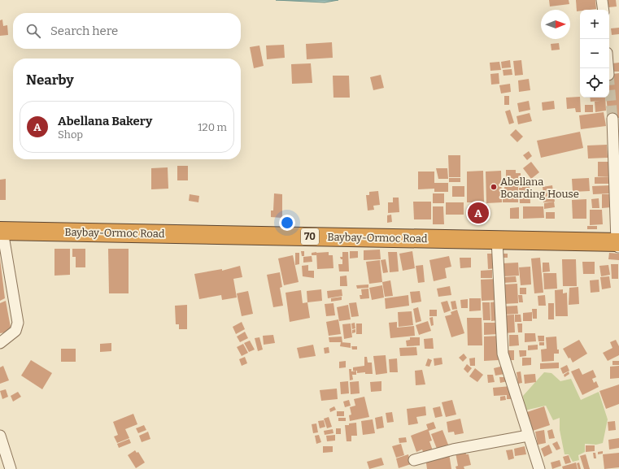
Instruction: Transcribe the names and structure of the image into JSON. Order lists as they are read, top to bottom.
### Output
{
  "streets": {
    "highway": ["Baybay-Ormoc Road", "70"]
  },
  "places": ["Abellana Boarding House"],
  "north": "right",
  "page": {
    "map_buttons": ["+", "−"],
    "search": "Search here",
    "heading": "Nearby",
    "list": [
      {
        "mark": "A",
        "name": "Abellana Bakery",
        "note": "Shop",
        "value": "120 m"
      }
    ],
    "pins": "A"
  }
}
